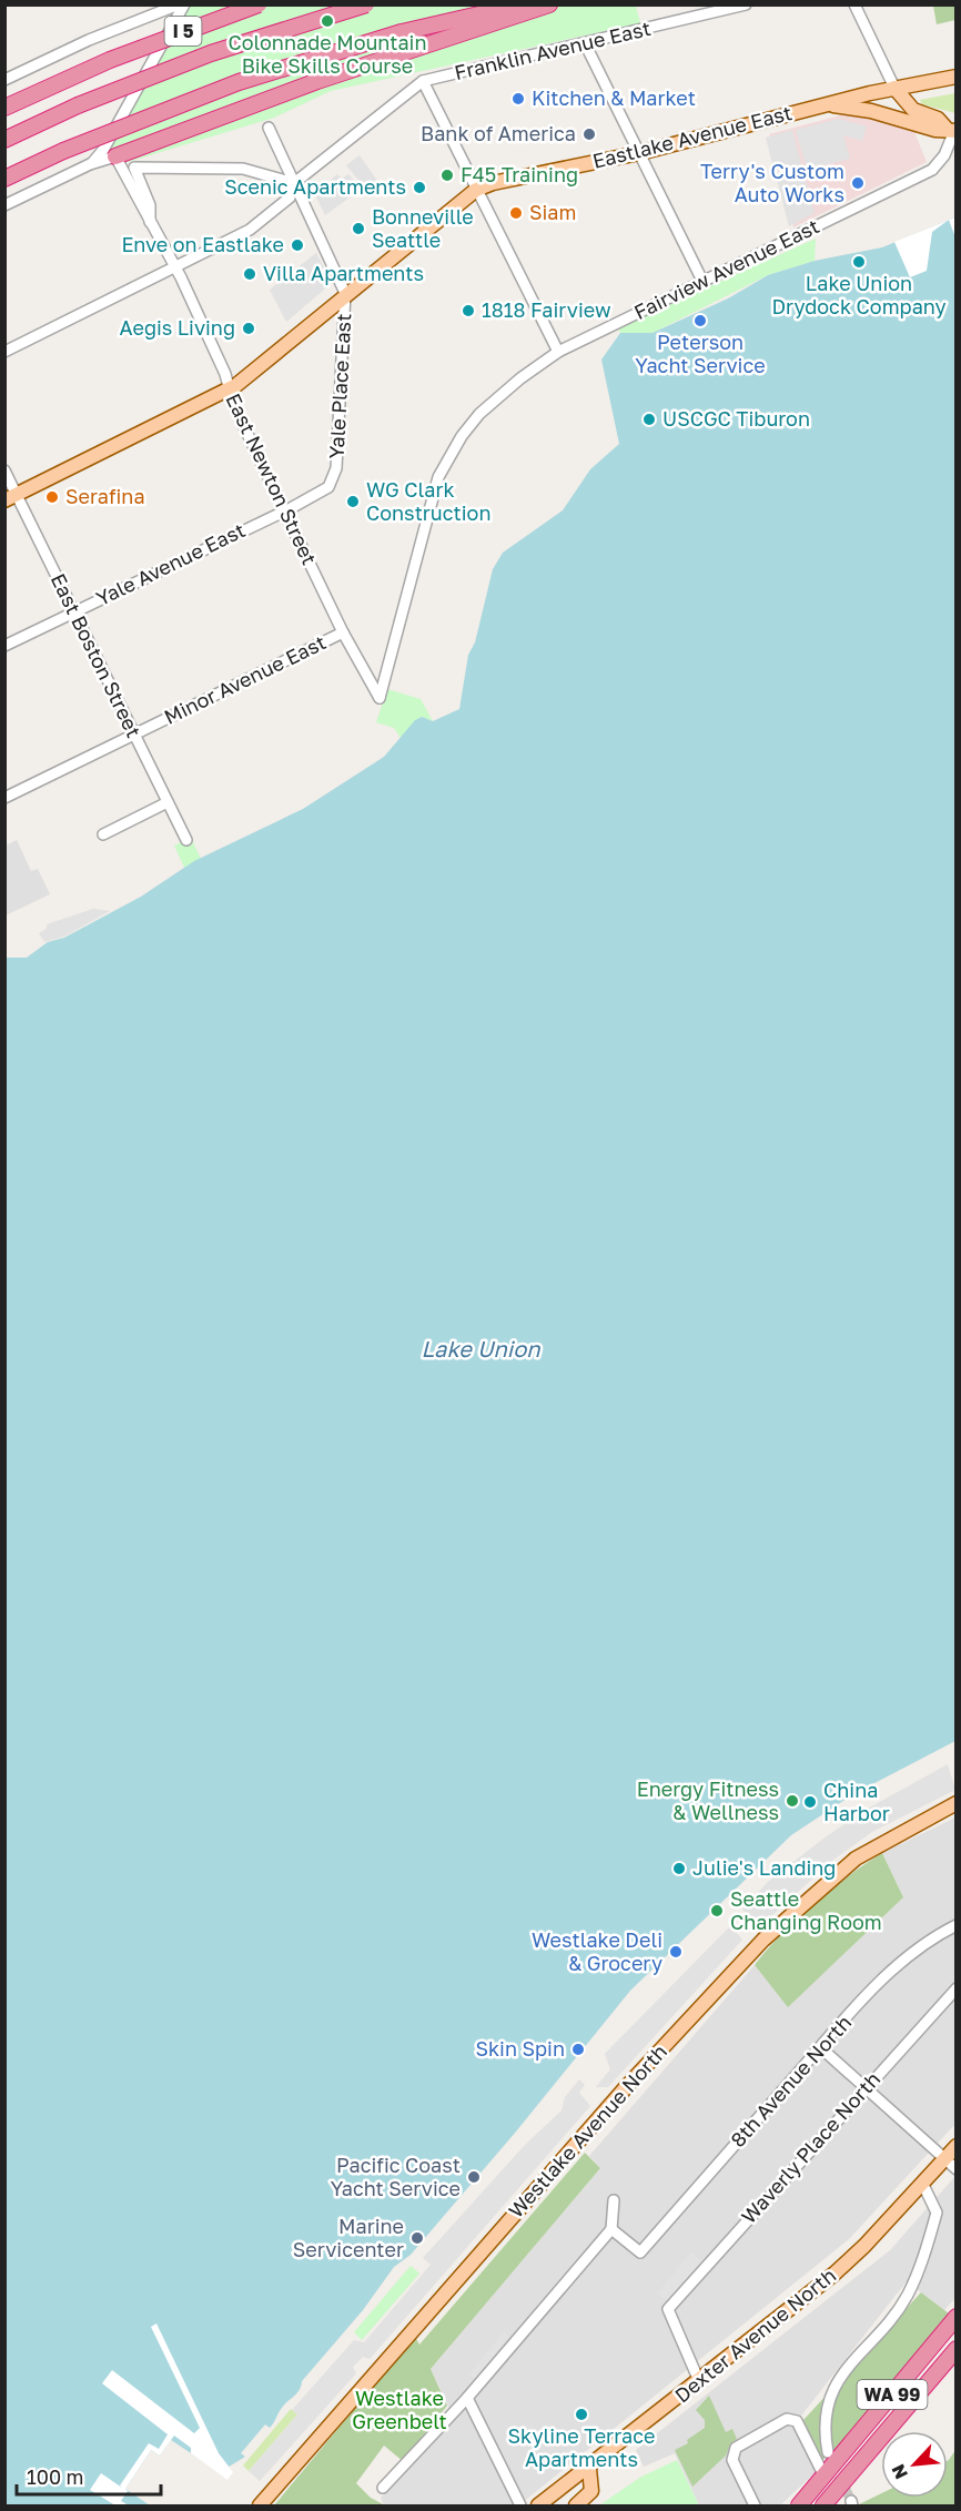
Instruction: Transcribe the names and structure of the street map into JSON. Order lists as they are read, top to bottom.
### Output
{
  "streets": {
    "highway": ["I 5", "WA 99"],
    "main road": ["Eastlake Avenue East", "Westlake Avenue North", "Dexter Avenue North"],
    "street": [
      "Franklin Avenue East",
      "Fairview Avenue East",
      "Yale Place East",
      "East Newton Street",
      "Yale Avenue East",
      "East Boston Street",
      "Minor Avenue East",
      "8th Avenue North",
      "Waverly Place North"
    ]
  },
  "crossings": [
    ["Franklin Avenue East", "East Newton Street"],
    ["Eastlake Avenue East", "Yale Place East"],
    ["Eastlake Avenue East", "East Newton Street"],
    ["Eastlake Avenue East", "East Boston Street"],
    ["Fairview Avenue East", "East Newton Street"],
    ["Yale Place East", "Yale Avenue East"],
    ["East Newton Street", "Yale Avenue East"],
    ["East Newton Street", "Minor Avenue East"],
    ["Yale Avenue East", "East Boston Street"],
    ["East Boston Street", "Minor Avenue East"],
    ["Waverly Place North", "Dexter Avenue North"]
  ],
  "water": ["Lake Union"],
  "parks": ["Westlake Greenbelt"],
  "places": [
    "Colonnade Mountain Bike Skills Course",
    "Kitchen & Market",
    "Bank of America",
    "F45 Training",
    "Terry's Custom Auto Works",
    "Scenic Apartments",
    "Siam",
    "Bonneville Seattle",
    "Enve on Eastlake",
    "Lake Union Drydock Company",
    "Villa Apartments",
    "1818 Fairview",
    "Peterson Yacht Service",
    "Aegis Living",
    "USCGC Tiburon",
    "Serafina",
    "WG Clark Construction",
    "Energy Fitness & Wellness",
    "China Harbor",
    "Julie's Landing",
    "Seattle Changing Room",
    "Westlake Deli & Grocery",
    "Skin Spin",
    "Pacific Coast Yacht Service",
    "Marine Servicenter",
    "Skyline Terrace Apartments"
  ],
  "scale_bar": "100 m",
  "north": "bottom left"
}
